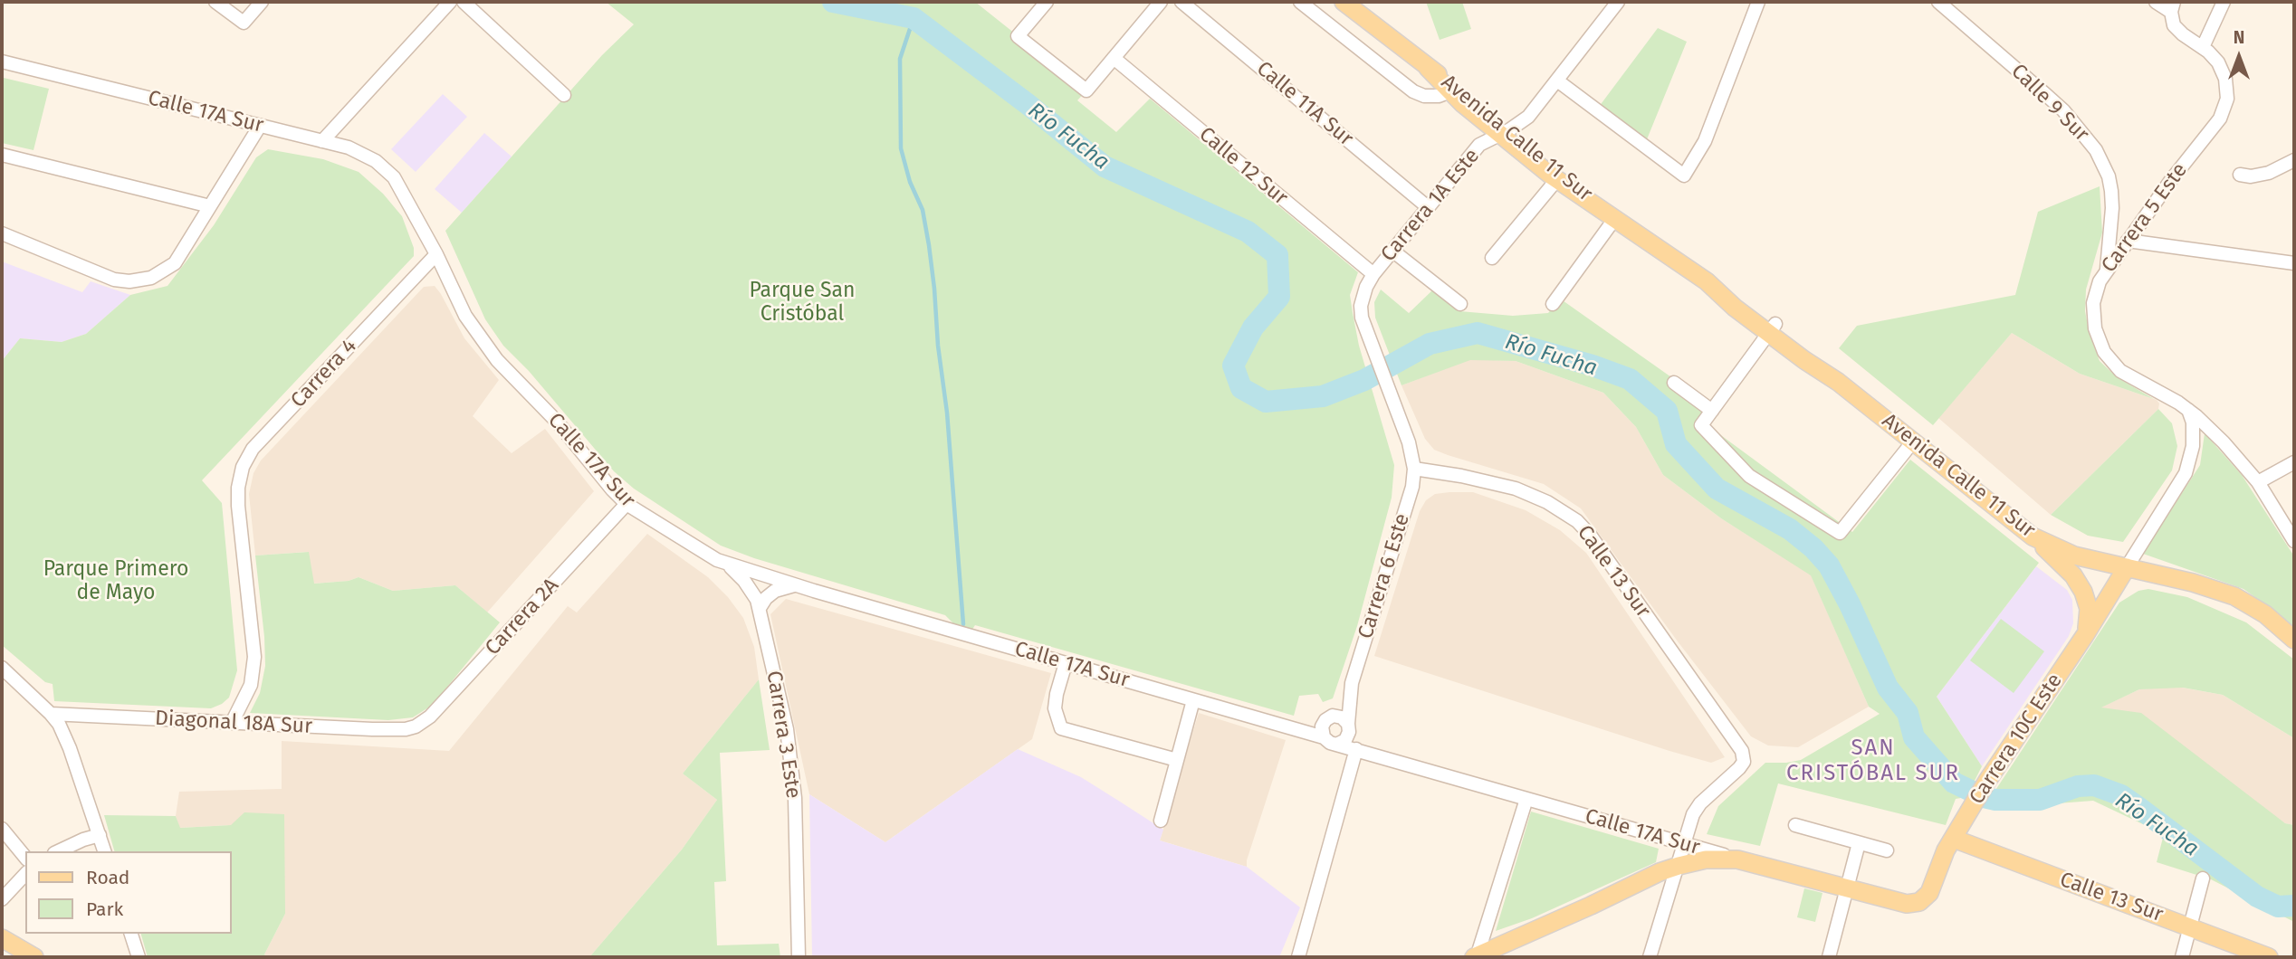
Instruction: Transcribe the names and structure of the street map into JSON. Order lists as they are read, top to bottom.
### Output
{
  "streets": {
    "main road": [
      "Calle 17A Sur",
      "Avenida Calle 11 Sur",
      "Calle 13 Sur",
      "Carrera 10C Este"
    ],
    "street": [
      "Calle 9 Sur",
      "Calle 11A Sur",
      "Calle 12 Sur",
      "Carrera 1A Este",
      "Carrera 5 Este",
      "Carrera 4",
      "Carrera 6 Este",
      "Carrera 2A",
      "Diagonal 18A Sur",
      "Carrera 3 Este"
    ]
  },
  "crossings": [
    ["Calle 9 Sur", "Carrera 5 Este"],
    ["Calle 11A Sur", "Carrera 1A Este"],
    ["Calle 17A Sur", "Carrera 4"],
    ["Calle 17A Sur", "Calle 13 Sur"],
    ["Calle 17A Sur", "Carrera 6 Este"],
    ["Calle 17A Sur", "Carrera 2A"],
    ["Calle 17A Sur", "Carrera 3 Este"],
    ["Calle 17A Sur", "Carrera 10C Este"],
    ["Avenida Calle 11 Sur", "Carrera 1A Este"],
    ["Avenida Calle 11 Sur", "Carrera 10C Este"],
    ["Calle 12 Sur", "Carrera 1A Este"],
    ["Carrera 1A Este", "Calle 13 Sur"],
    ["Carrera 1A Este", "Carrera 6 Este"],
    ["Carrera 4", "Diagonal 18A Sur"],
    ["Calle 13 Sur", "Carrera 6 Este"],
    ["Calle 13 Sur", "Carrera 10C Este"],
    ["Carrera 2A", "Diagonal 18A Sur"]
  ],
  "districts": ["SAN CRISTÓBAL SUR"],
  "water": ["Río Fucha"],
  "parks": ["Parque San Cristóbal", "Parque Primero de Mayo"],
  "legend": ["Road", "Park"],
  "north": "top"
}
